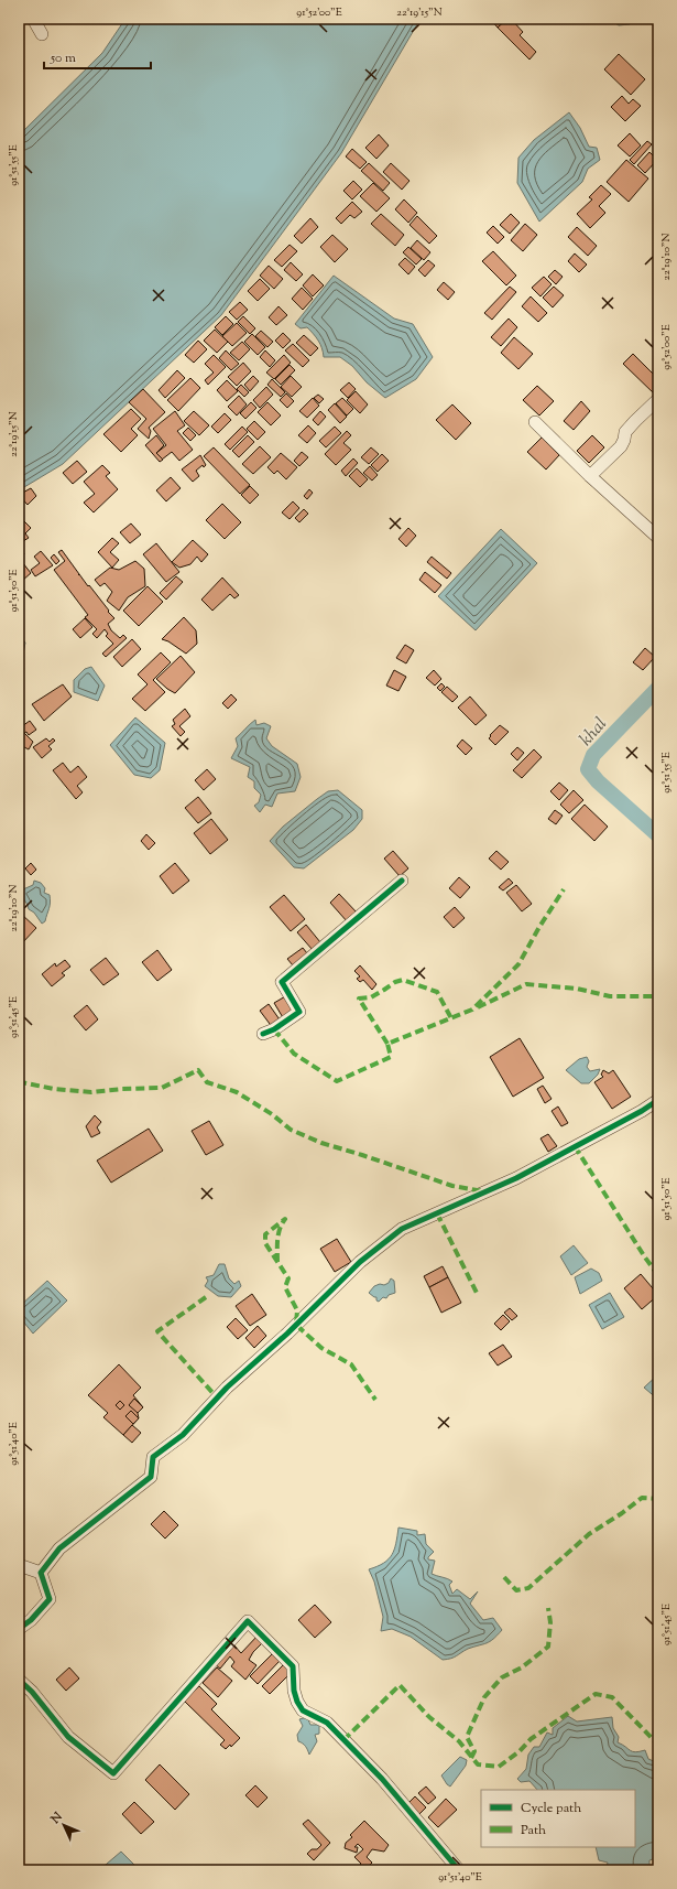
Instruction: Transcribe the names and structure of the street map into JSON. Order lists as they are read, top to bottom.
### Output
{
  "water": ["khal"],
  "legend": ["Cycle path", "Path"],
  "scale_bar": "50 m",
  "north": "top left",
  "coordinates": [
    "91°52'00\"E",
    "22°19'15\"N",
    "91°51'55\"E",
    "22°19'10\"N",
    "91°51'50\"E",
    "91°51'45\"E",
    "91°51'40\"E"
  ]
}
